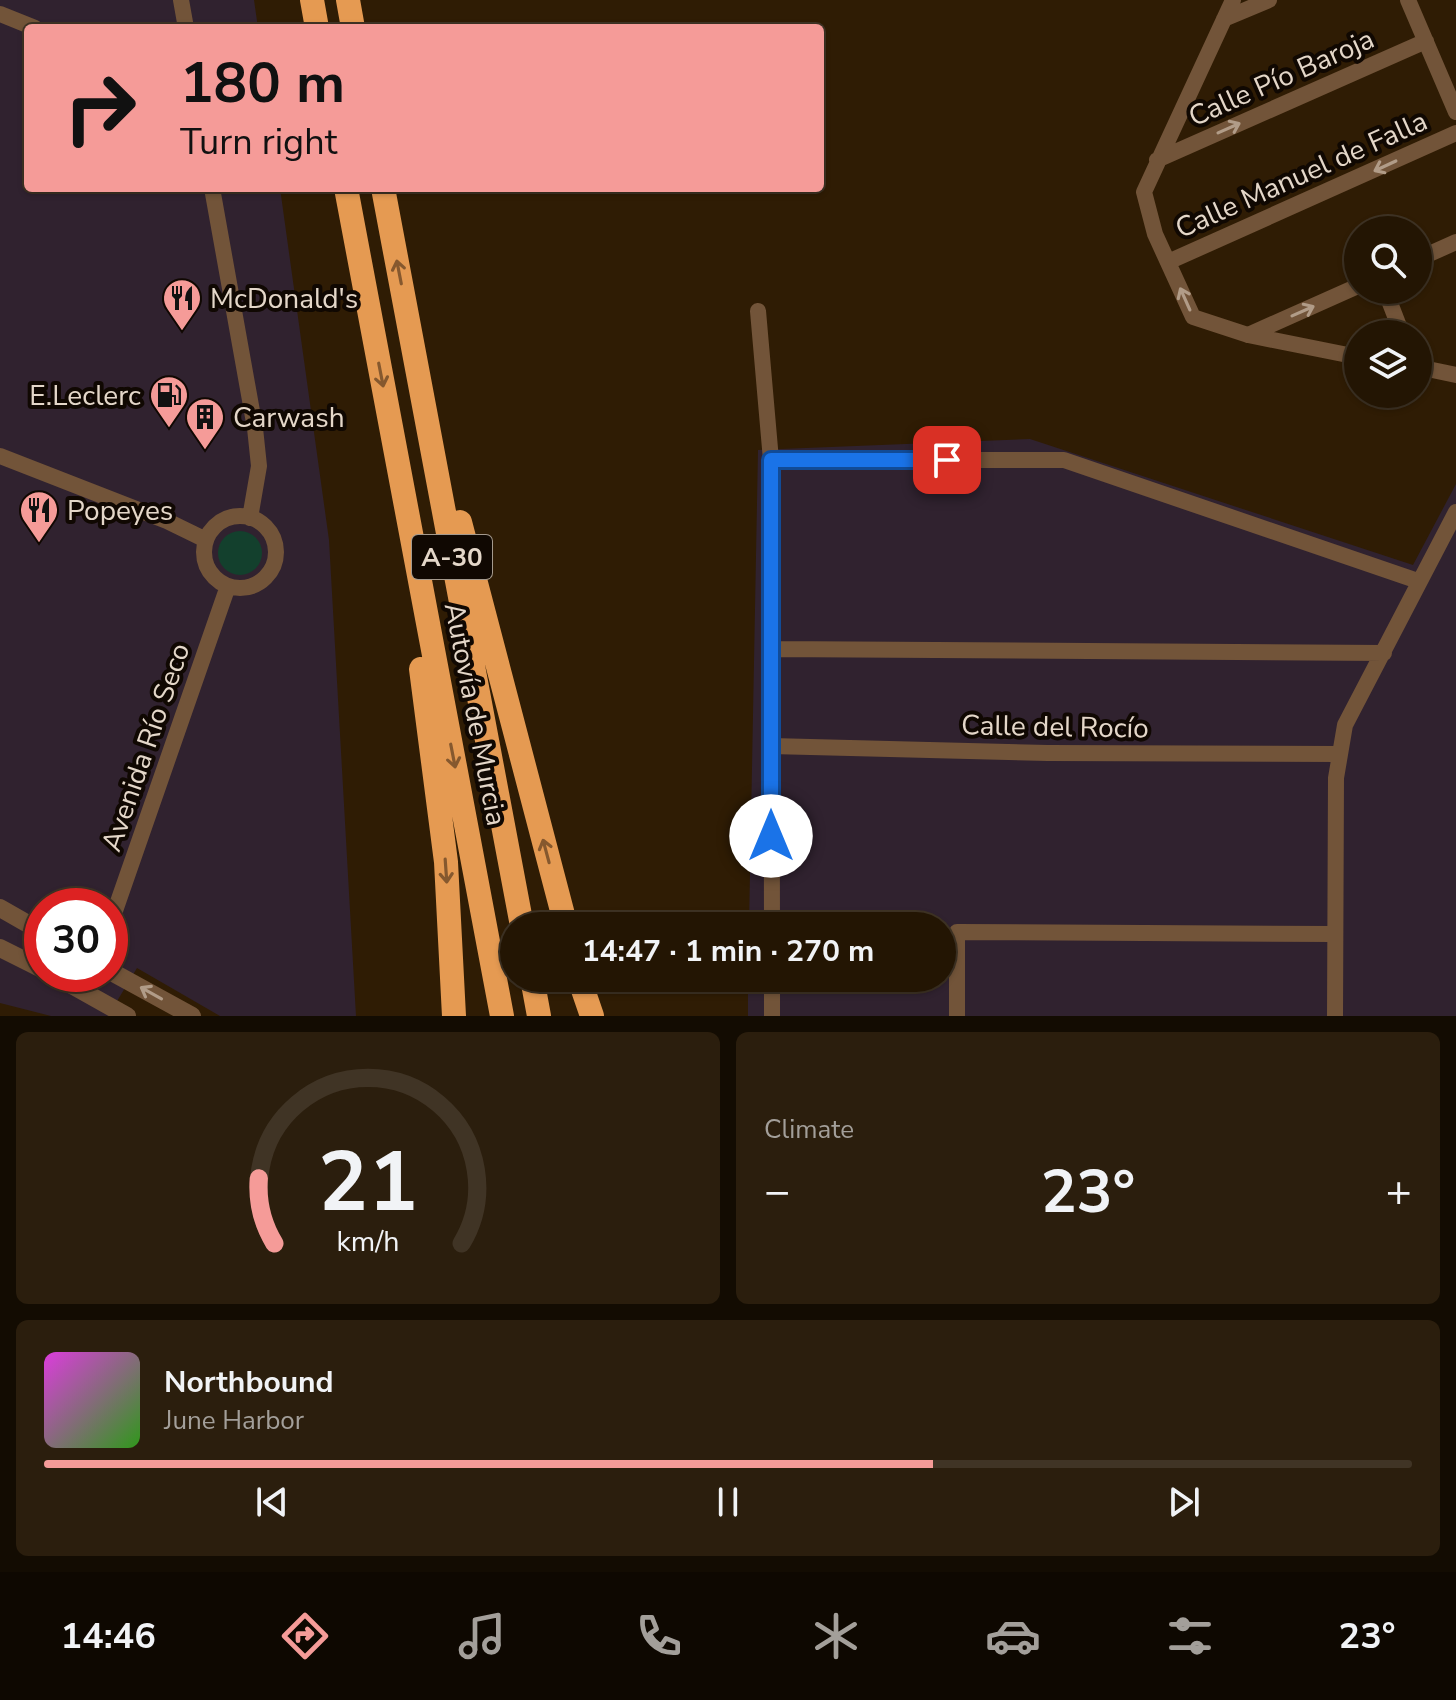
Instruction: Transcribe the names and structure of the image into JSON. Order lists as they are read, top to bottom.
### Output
{
  "streets": {
    "highway": ["A-30", "Autovía de Murcia"],
    "street": [
      "Calle Pío Baroja",
      "Calle Manuel de Falla",
      "Calle del Rocío",
      "Avenida Río Seco"
    ]
  },
  "one_way": ["Calle Pío Baroja"],
  "places": {
    "restaurant": ["McDonald's", "Popeyes"],
    "fuel station": ["E.Leclerc"],
    "building": ["Carwash"]
  },
  "page": {
    "turn": ["180 m", "Turn right"],
    "limit": "30",
    "trip": "14:47 · 1 min · 270 m",
    "tile": "Climate",
    "heat": ["−", "23°", "+"],
    "song": ["Northbound", "June Harbor"],
    "tabs": ["14:46", "23°"],
    "gauge": ["21", "km/h"]
  }
}
